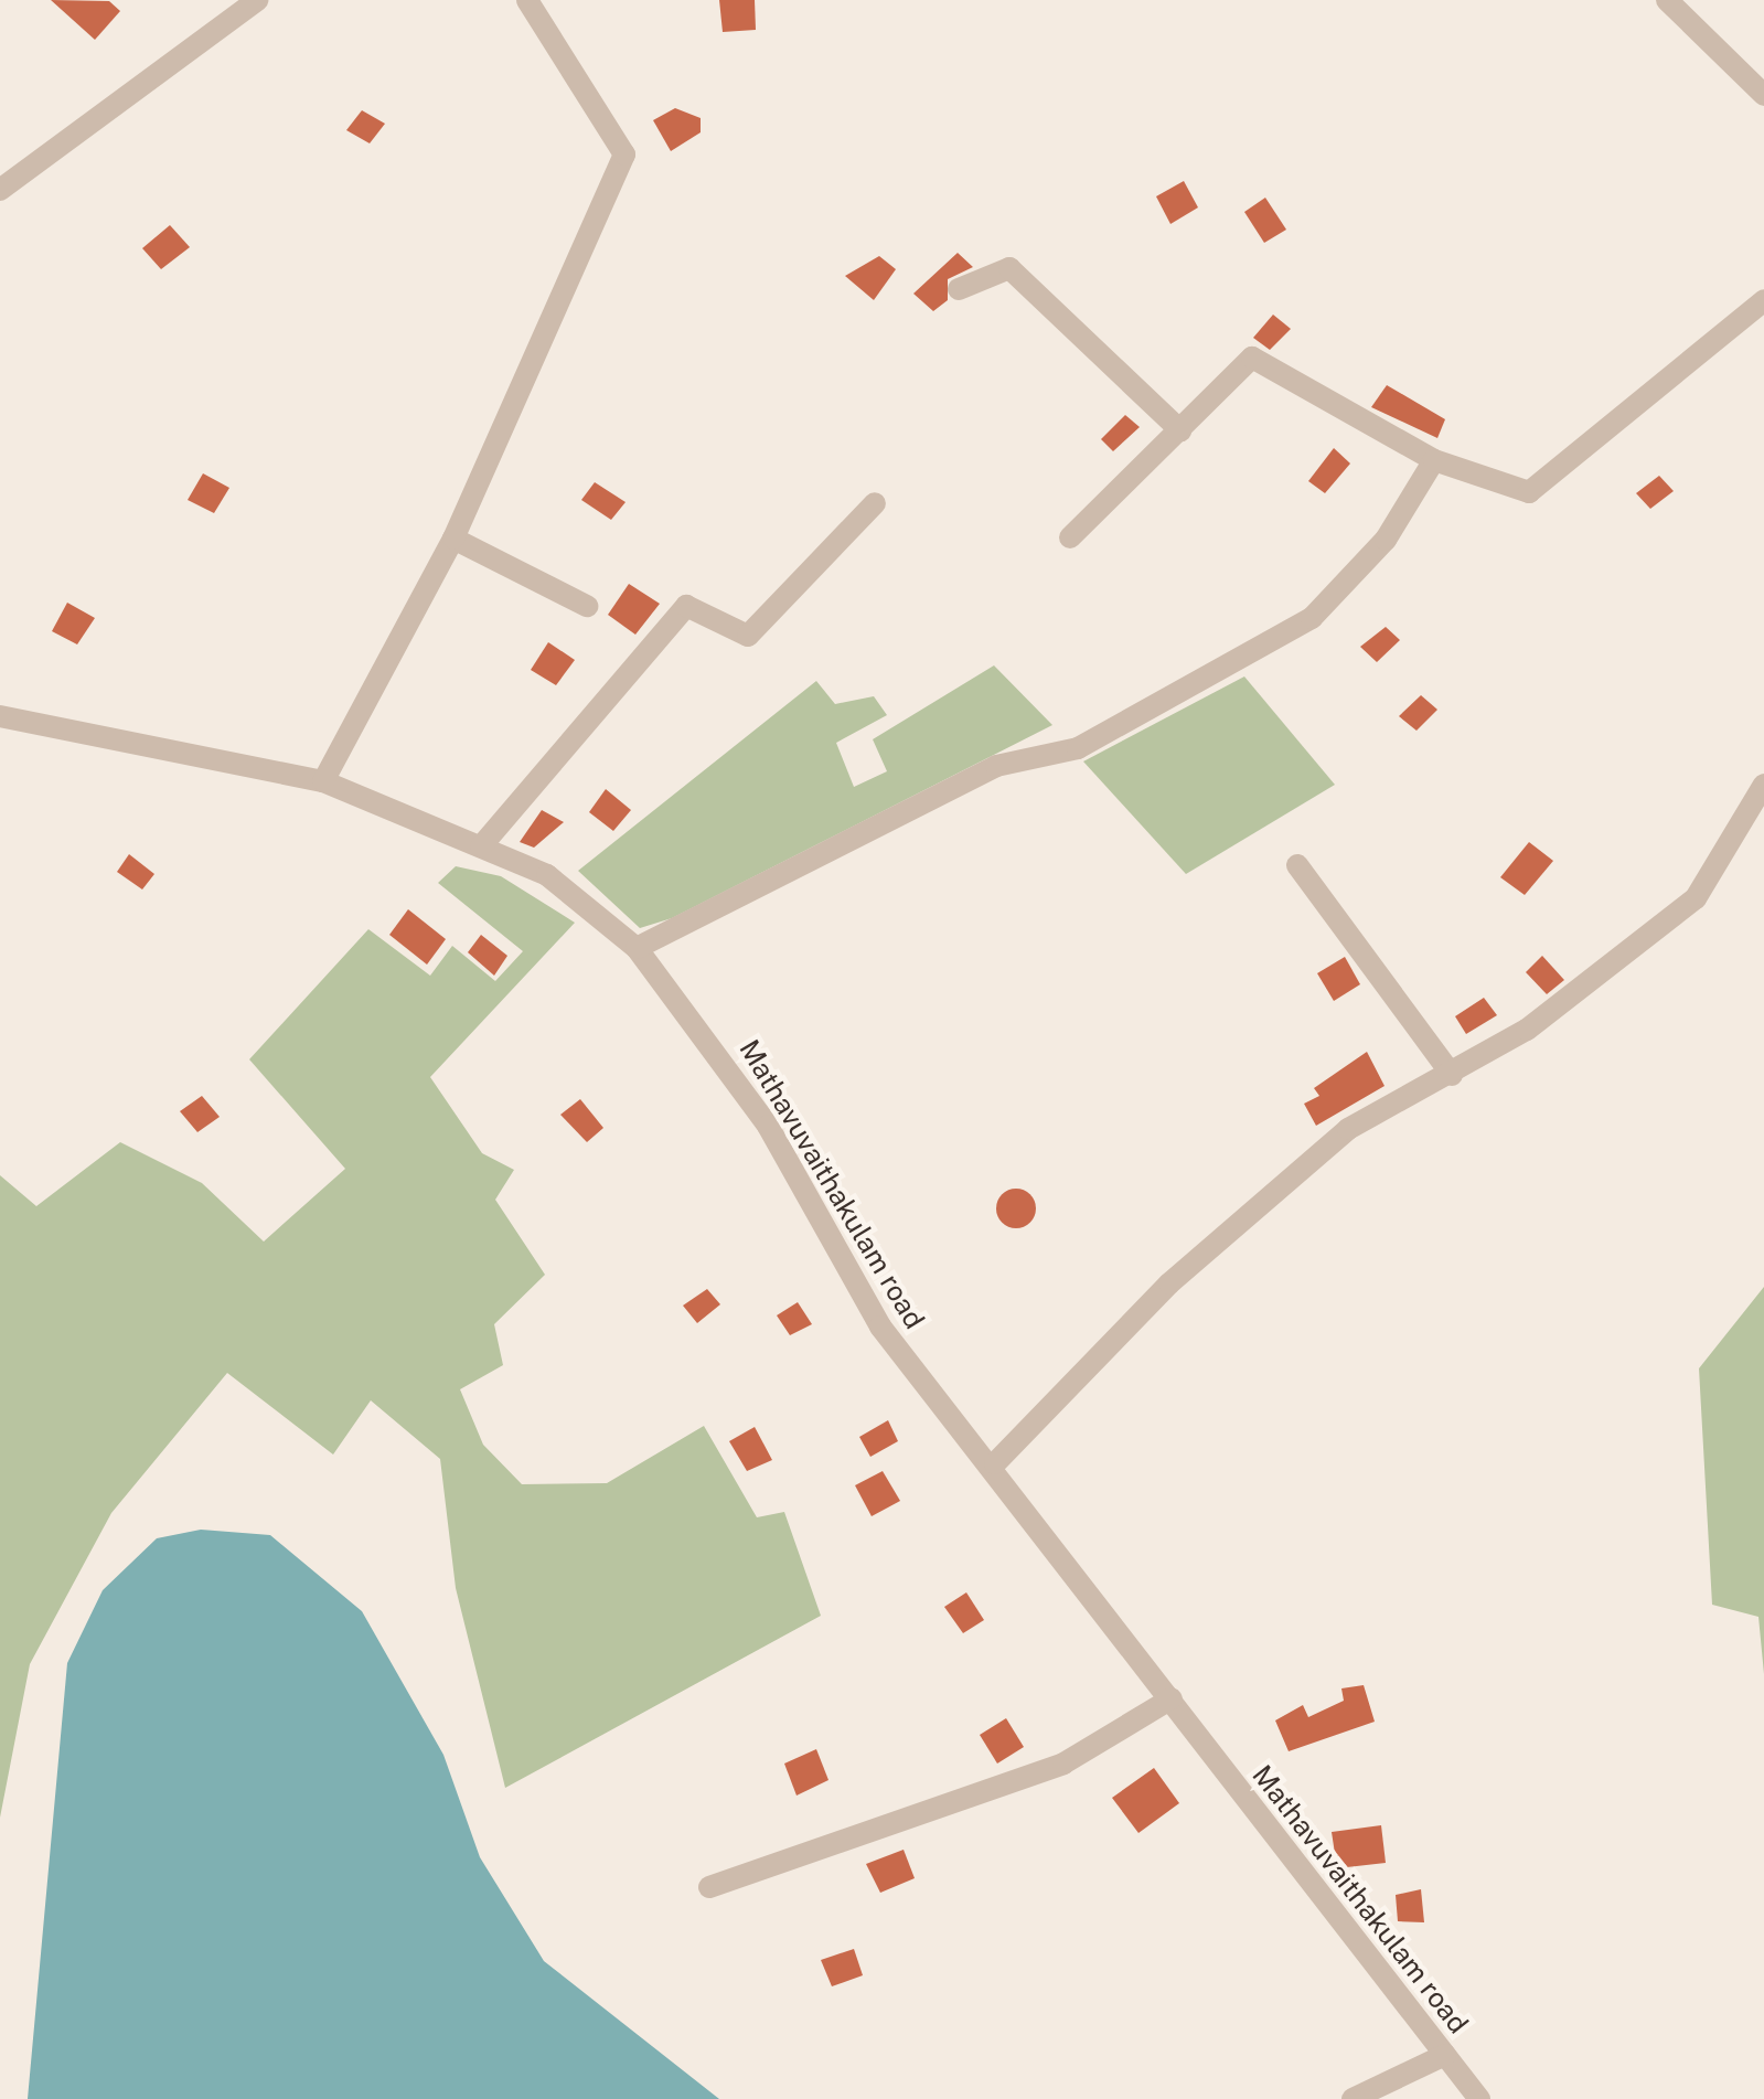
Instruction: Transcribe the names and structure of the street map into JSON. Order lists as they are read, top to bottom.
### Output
{
  "streets": {
    "street": ["Mathavuvaithakulam road"]
  }
}
